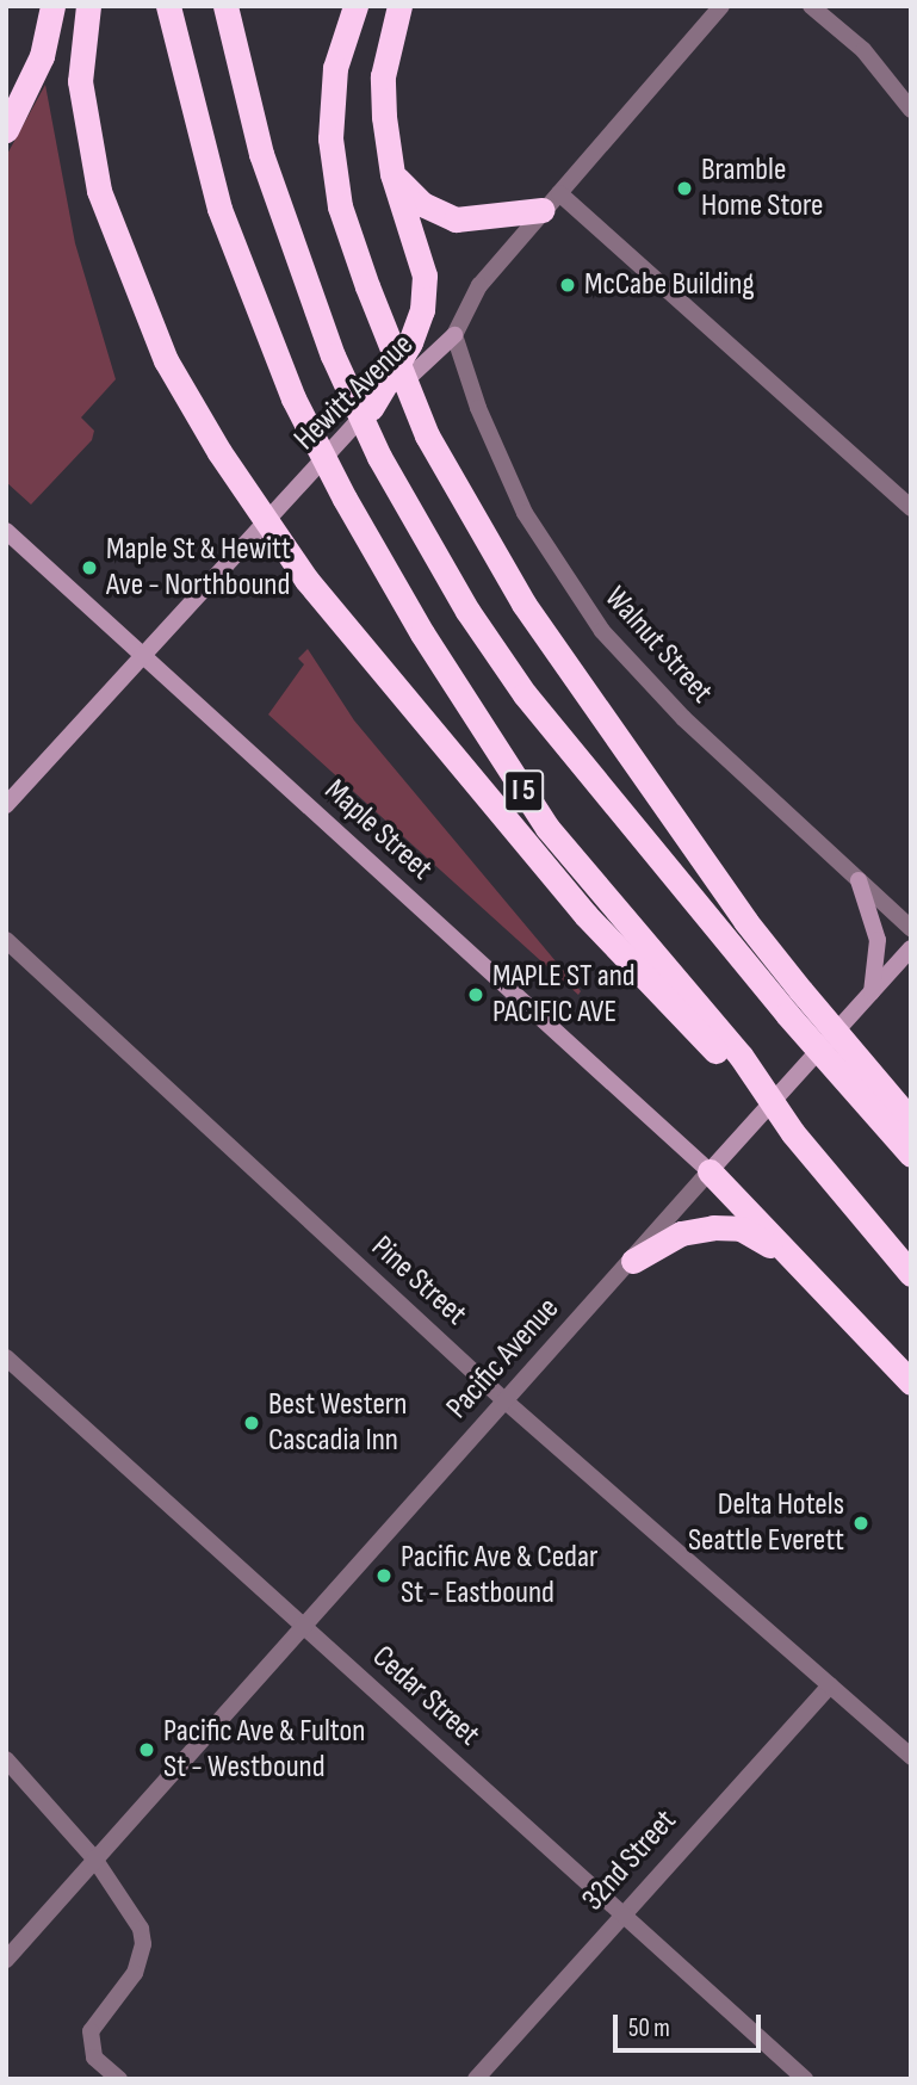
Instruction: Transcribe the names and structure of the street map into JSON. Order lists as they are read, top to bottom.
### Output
{
  "streets": {
    "highway": ["I 5"],
    "main road": ["Hewitt Avenue", "Maple Street", "Pacific Avenue"],
    "street": [
      "Walnut Street",
      "Pine Street",
      "Cedar Street",
      "32nd Street"
    ]
  },
  "crossings": [
    ["Hewitt Avenue", "Walnut Street"],
    ["Hewitt Avenue", "Maple Street"],
    ["Maple Street", "Pacific Avenue"],
    ["Pine Street", "Pacific Avenue"],
    ["Pine Street", "32nd Street"],
    ["Pacific Avenue", "Cedar Street"],
    ["Cedar Street", "32nd Street"]
  ],
  "places": [
    "Bramble Home Store",
    "McCabe Building",
    "Maple St & Hewitt Ave - Northbound",
    "MAPLE ST and PACIFIC AVE",
    "Best Western Cascadia Inn",
    "Delta Hotels Seattle Everett",
    "Pacific Ave & Cedar St - Eastbound",
    "Pacific Ave & Fulton St - Westbound"
  ],
  "scale_bar": "50 m"
}
